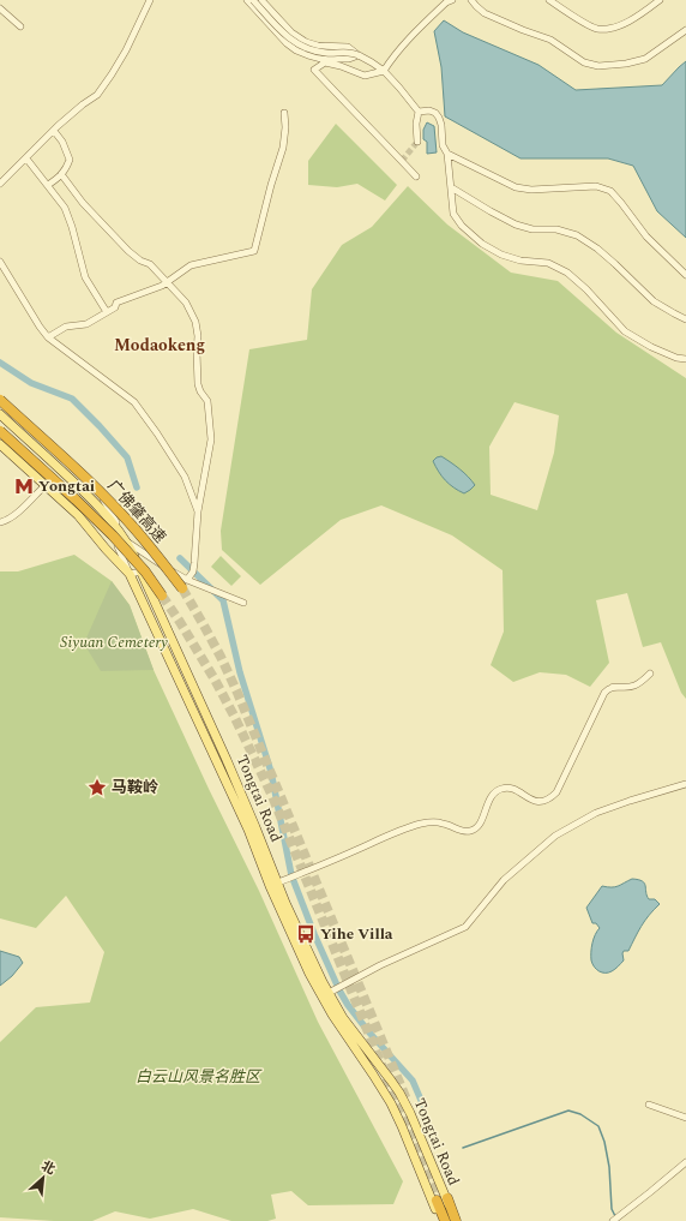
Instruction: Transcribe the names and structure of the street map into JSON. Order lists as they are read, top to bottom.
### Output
{
  "streets": {
    "highway": ["广佛肇高速"],
    "main road": ["Tongtai Road"]
  },
  "districts": ["Modaokeng"],
  "parks": ["Siyuan Cemetery", "白云山风景名胜区"],
  "places": {
    "metro station": ["Yongtai"],
    "place": ["马鞍岭"],
    "bus stop": ["Yihe Villa"]
  },
  "north": "top right"
}
